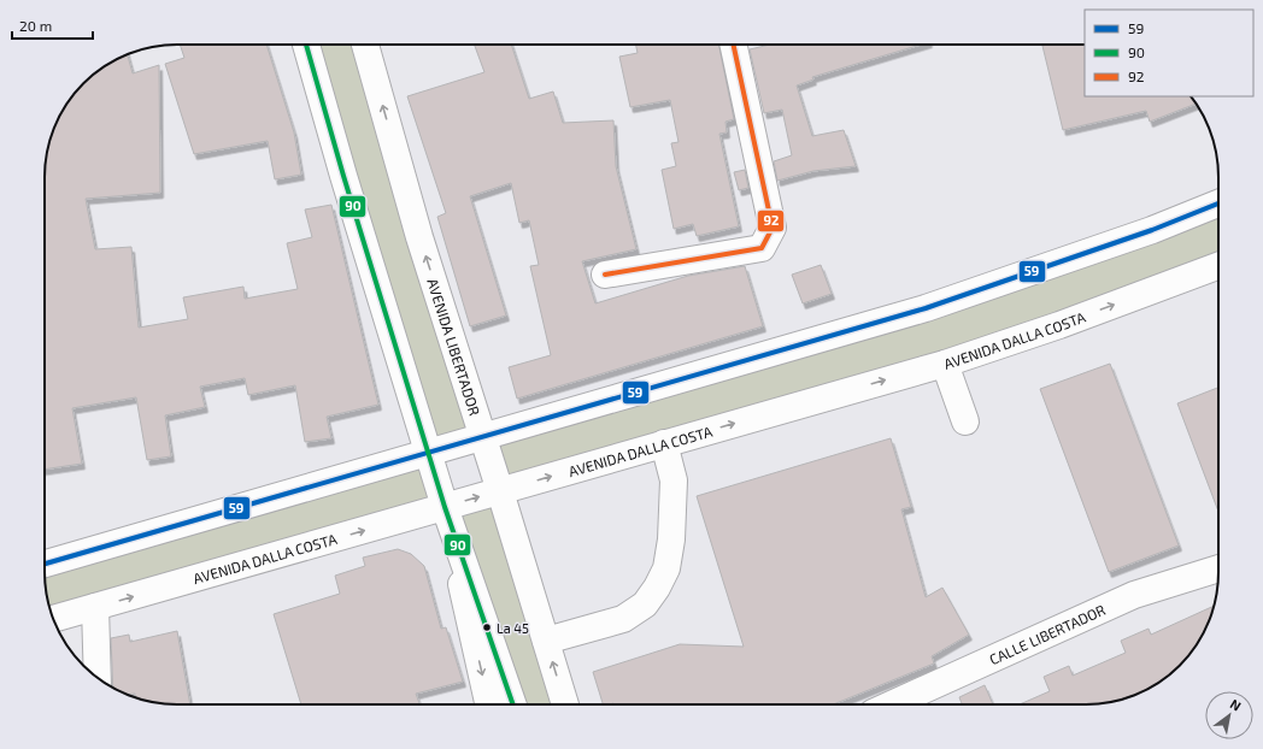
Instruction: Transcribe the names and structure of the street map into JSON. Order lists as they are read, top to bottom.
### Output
{
  "streets": {
    "street": ["AVENIDA DALLA COSTA", "AVENIDA LIBERTADOR", "CALLE LIBERTADOR"]
  },
  "crossings": [
    ["AVENIDA DALLA COSTA", "AVENIDA LIBERTADOR"]
  ],
  "places": ["La 45"],
  "lines": ["transit line 90", "transit line 92", "transit line 59"],
  "legend": ["59", "90", "92"],
  "scale_bar": "20 m",
  "north": "top right"
}
